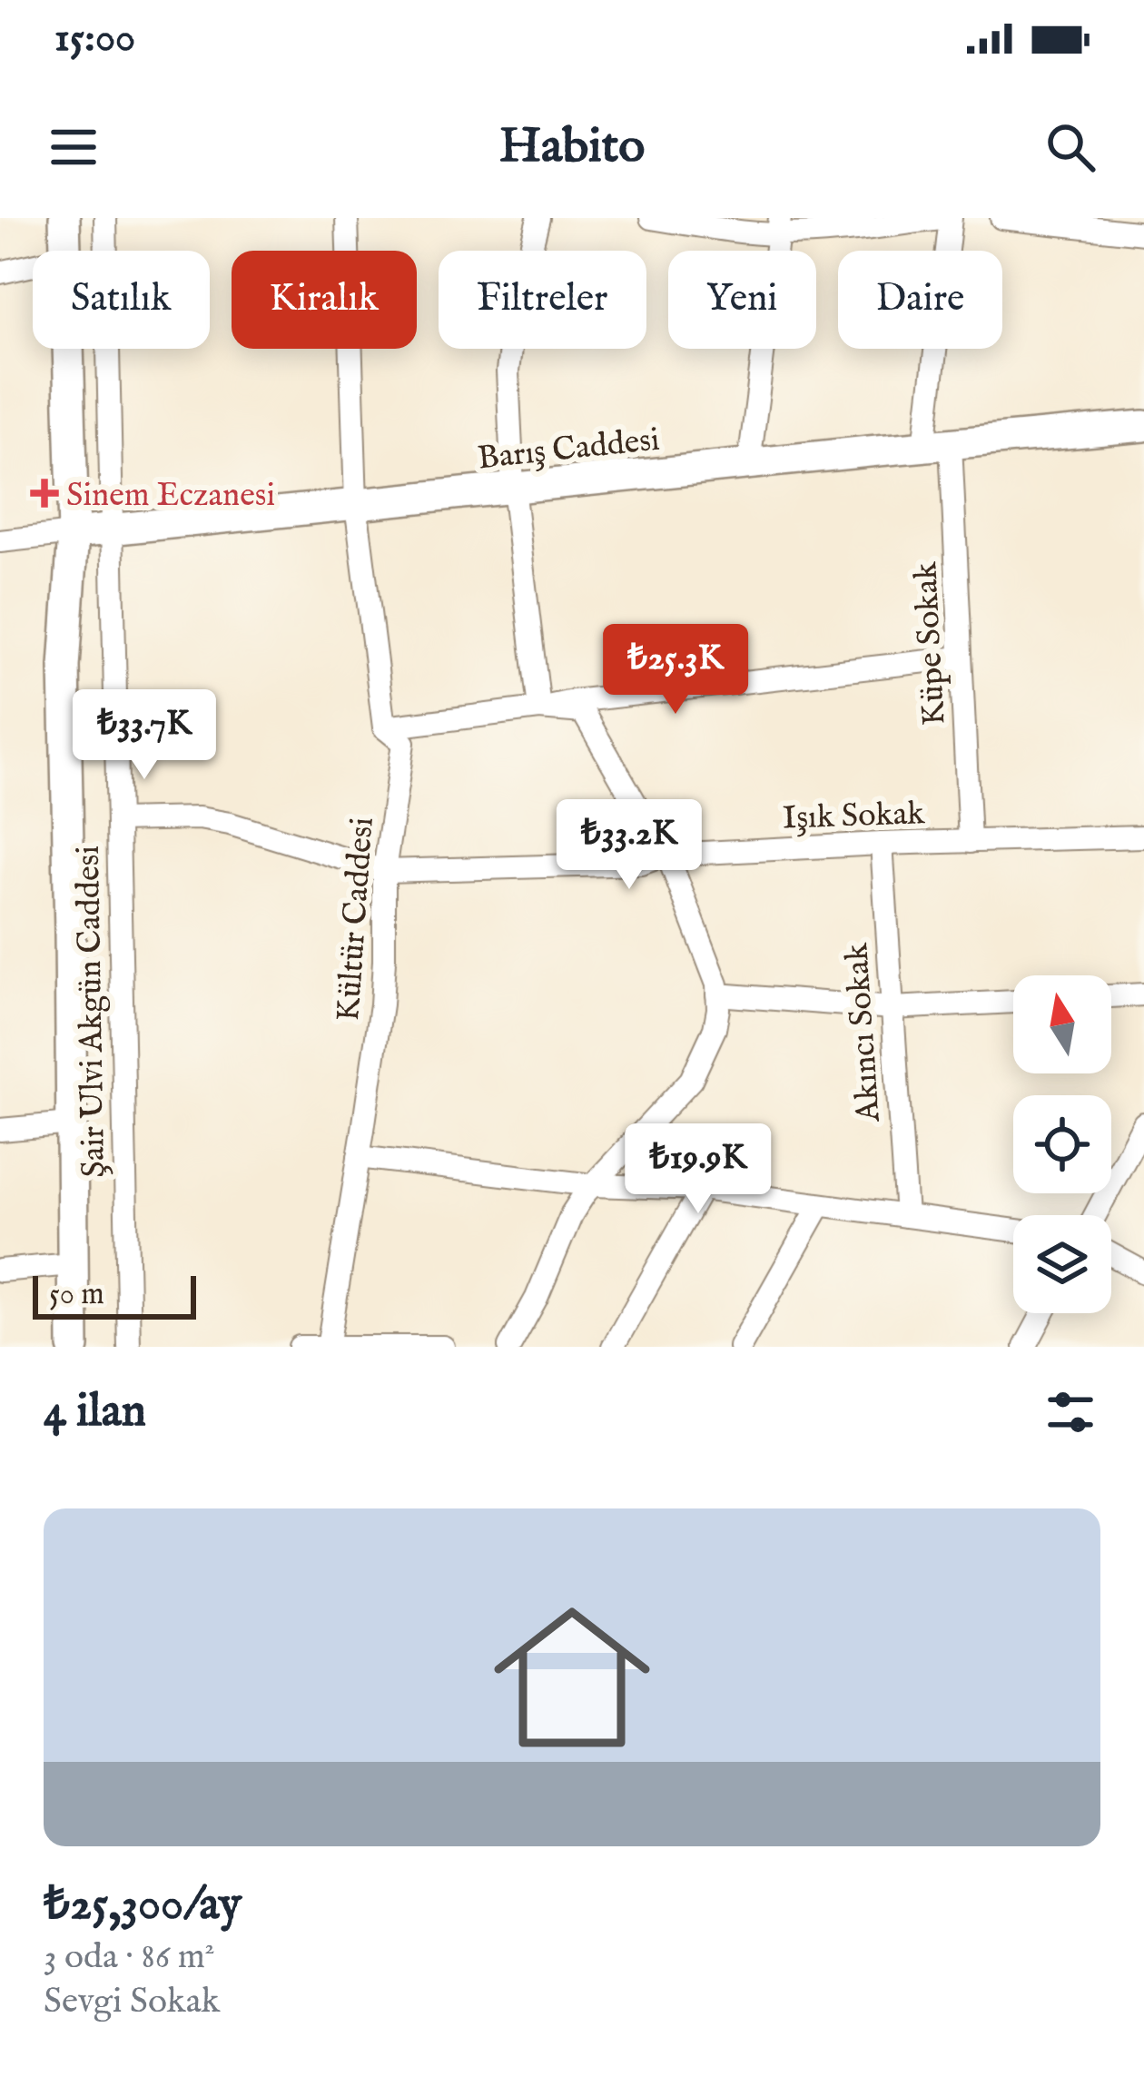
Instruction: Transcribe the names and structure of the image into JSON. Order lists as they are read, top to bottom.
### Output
{
  "streets": {
    "street": [
      "Barış Caddesi",
      "Küpe Sokak",
      "Işık Sokak",
      "Kültür Caddesi",
      "Şair Ulvi Akgün Caddesi",
      "Akıncı Sokak"
    ]
  },
  "crossings": [
    ["Barış Caddesi", "Küpe Sokak"],
    ["Barış Caddesi", "Kültür Caddesi"],
    ["Barış Caddesi", "Şair Ulvi Akgün Caddesi"],
    ["Küpe Sokak", "Işık Sokak"],
    ["Işık Sokak", "Kültür Caddesi"],
    ["Işık Sokak", "Şair Ulvi Akgün Caddesi"],
    ["Işık Sokak", "Akıncı Sokak"]
  ],
  "places": {
    "health": ["Sinem Eczanesi"]
  },
  "scale_bar": "50 m",
  "north": "top",
  "page": {
    "status": "15:00",
    "header": "Habito",
    "chip": [
      "Satılık",
      "Kiralık",
      "Filtreler",
      "Yeni",
      "Daire"
    ],
    "price": [
      "₺25.3K",
      "₺33.7K",
      "₺33.2K",
      "₺19.9K"
    ],
    "scale": "50 m",
    "heading": "4 ilan",
    "list": [
      {
        "name": "₺25,300/ay",
        "note": "3 oda · 86 m² · Sevgi Sokak"
      }
    ]
  }
}
